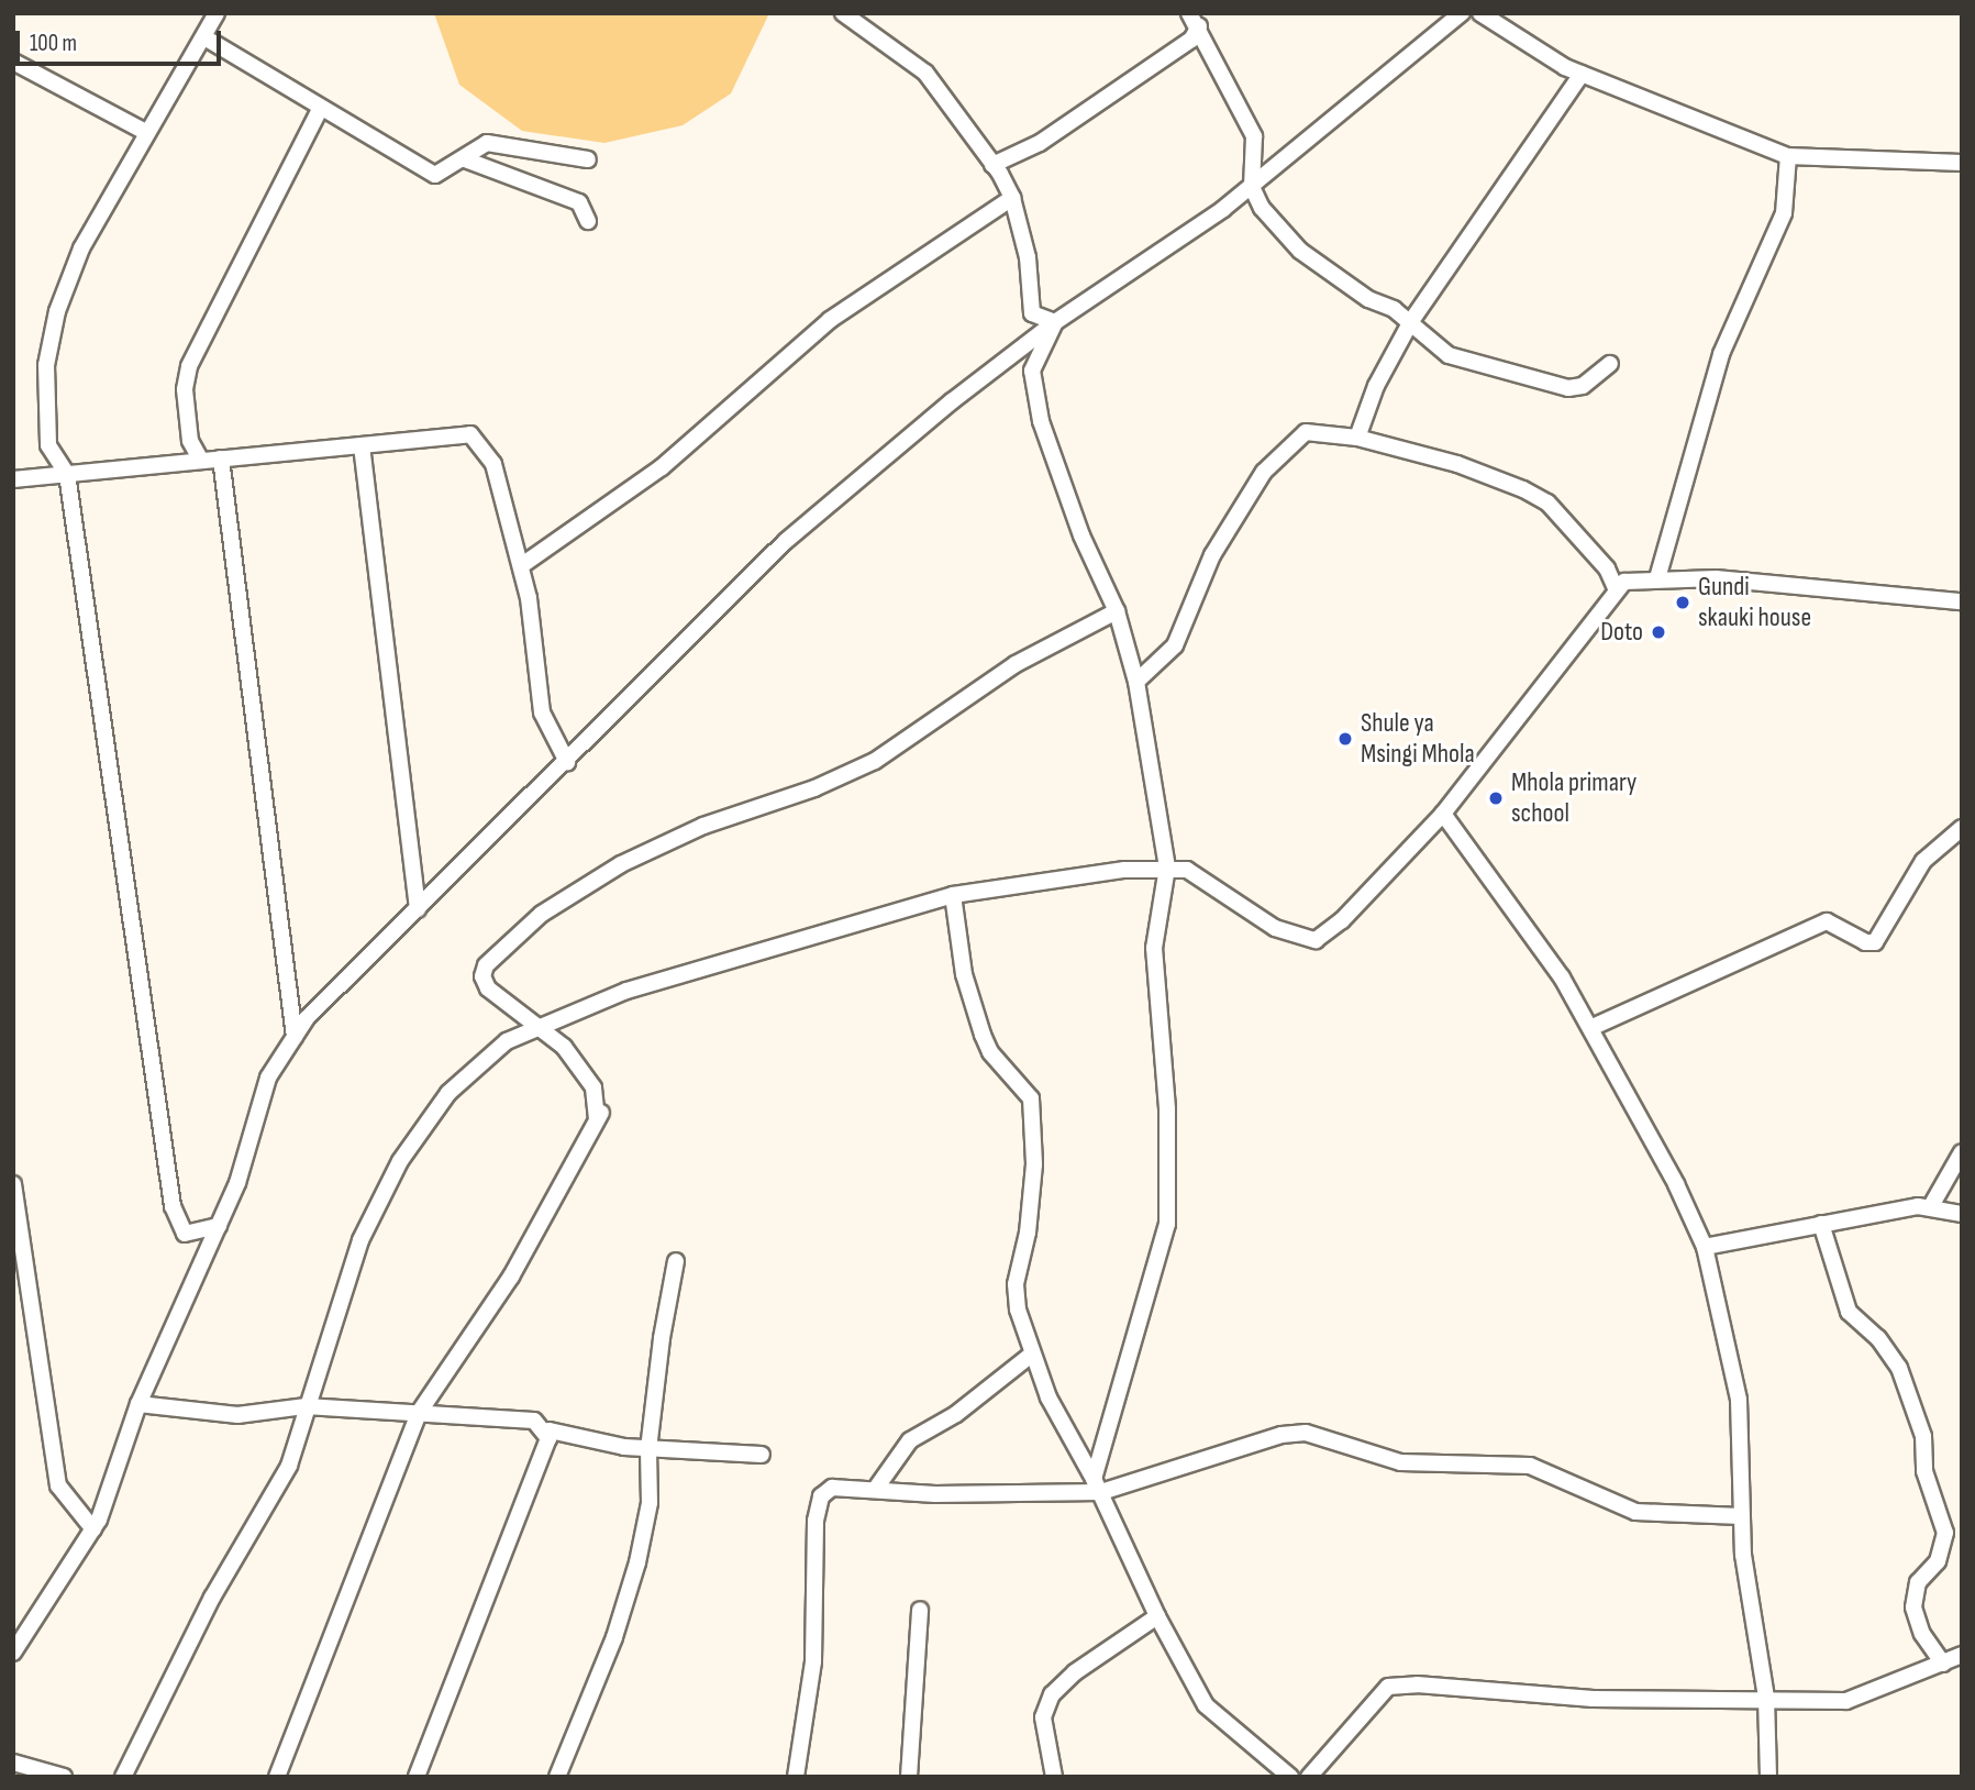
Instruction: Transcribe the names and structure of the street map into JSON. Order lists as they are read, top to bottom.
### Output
{
  "places": [
    "Gundi skauki house",
    "Doto",
    "Shule ya Msingi Mhola",
    "Mhola primary school"
  ],
  "scale_bar": "100 m"
}
